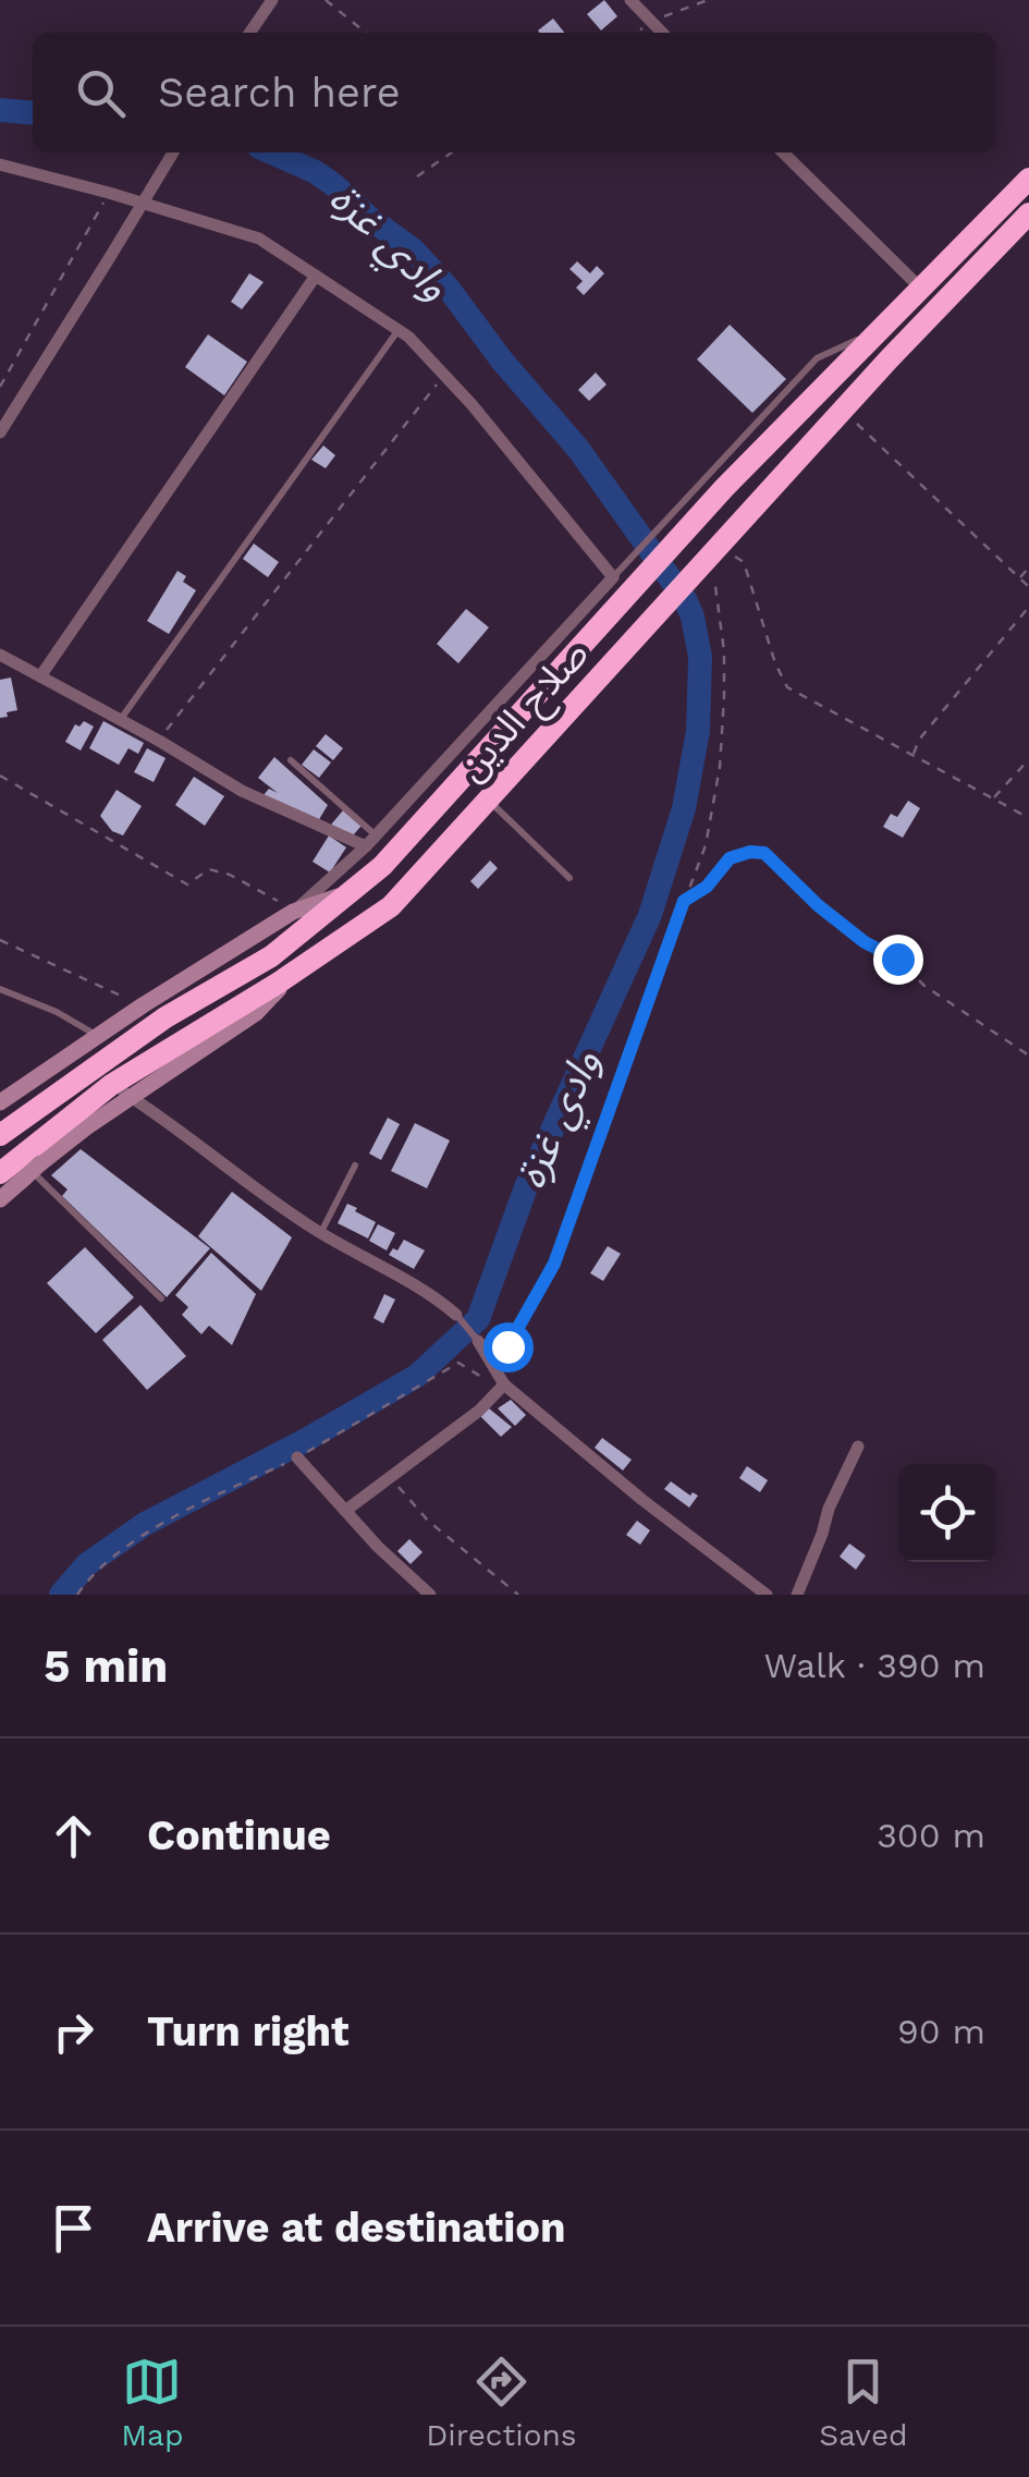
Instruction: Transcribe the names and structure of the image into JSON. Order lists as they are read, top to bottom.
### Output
{
  "streets": {
    "highway": ["صلاح الدين"]
  },
  "water": ["وادي غزة"],
  "page": {
    "search": "Search here",
    "heading": ["5 min", "Walk · 390 m"],
    "list": [
      ["Continue", "300 m"],
      ["Turn right", "90 m"],
      "Arrive at destination"
    ],
    "nav": ["Map", "Directions", "Saved"]
  }
}
